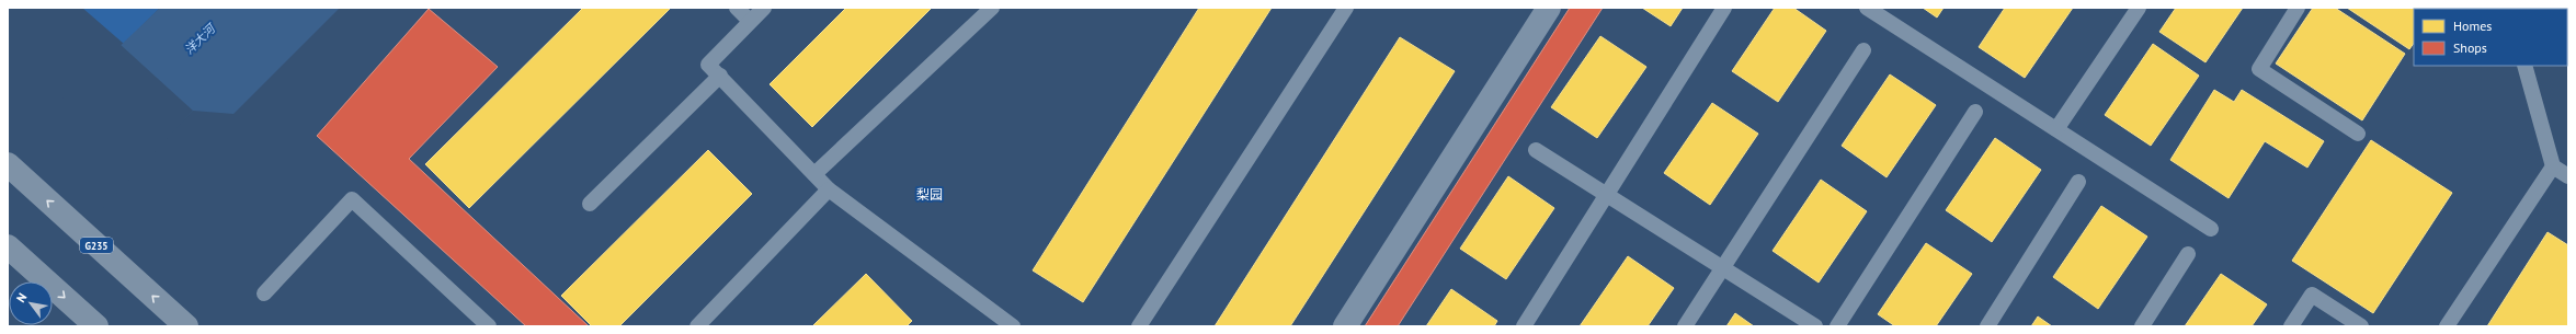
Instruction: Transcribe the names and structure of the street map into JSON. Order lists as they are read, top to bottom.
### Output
{
  "streets": {
    "highway": ["G235"]
  },
  "districts": ["梨园"],
  "water": ["洋大河"],
  "legend": ["Homes", "Shops"],
  "north": "top left"
}
